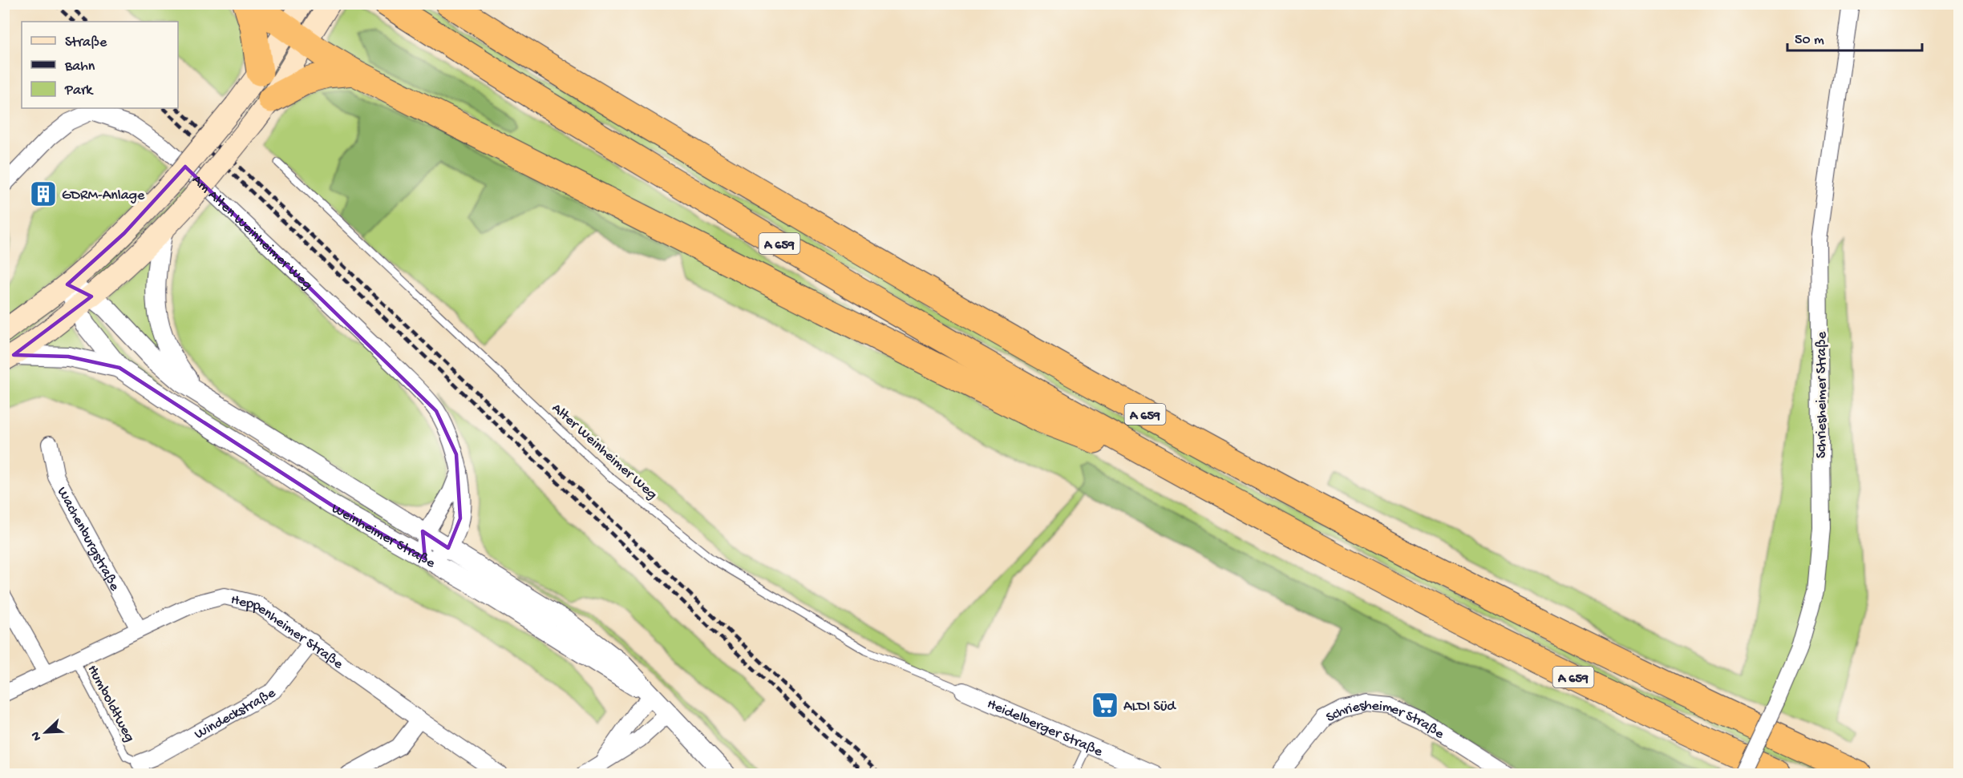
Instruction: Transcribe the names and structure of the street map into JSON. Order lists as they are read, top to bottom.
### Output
{
  "streets": {
    "highway": ["A 659"],
    "street": [
      "Am Alten Weinheimer Weg",
      "Schriesheimer Straße",
      "Weinheimer Straße",
      "Wachenburgstraße",
      "Heppenheimer Straße",
      "Windeckstraße",
      "Heidelberger Straße"
    ],
    "lane": ["Alter Weinheimer Weg", "Humboldtweg"]
  },
  "crossings": [
    ["Am Alten Weinheimer Weg", "Weinheimer Straße"],
    ["Alter Weinheimer Weg", "Heidelberger Straße"],
    ["Wachenburgstraße", "Heppenheimer Straße"],
    ["Heppenheimer Straße", "Humboldtweg"],
    ["Heppenheimer Straße", "Windeckstraße"],
    ["Humboldtweg", "Windeckstraße"]
  ],
  "places": {
    "building": ["GDRM-Anlage"],
    "supermarket": ["ALDI Süd"]
  },
  "legend": ["Straße", "Bahn", "Park"],
  "scale_bar": "50 m",
  "north": "bottom left"
}
